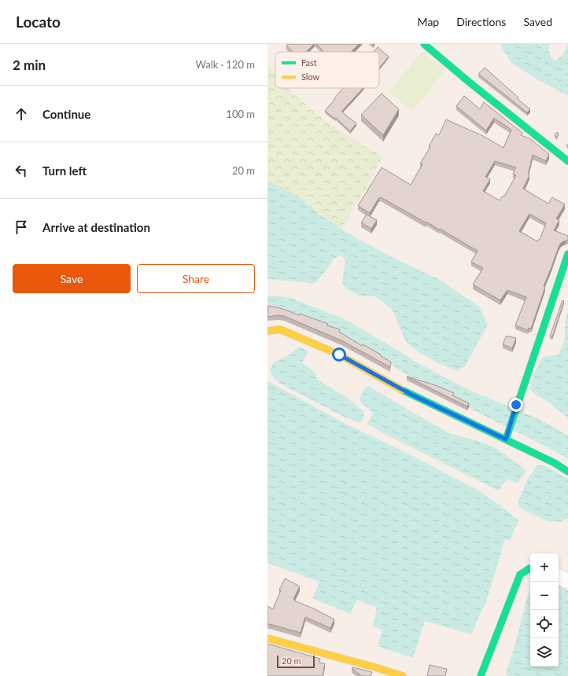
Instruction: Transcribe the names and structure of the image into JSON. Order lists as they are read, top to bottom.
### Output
{
  "legend": ["Fast", "Slow"],
  "scale_bar": "20 m",
  "page": {
    "header": "Locato",
    "nav": ["Map", "Directions", "Saved"],
    "heading": ["2 min", "Walk · 120 m"],
    "list": [
      ["Continue", "100 m"],
      ["Turn left", "20 m"],
      "Arrive at destination"
    ],
    "buttons": ["Save", "Share"],
    "map_buttons": ["+", "−"],
    "scale": "20 m"
  }
}
